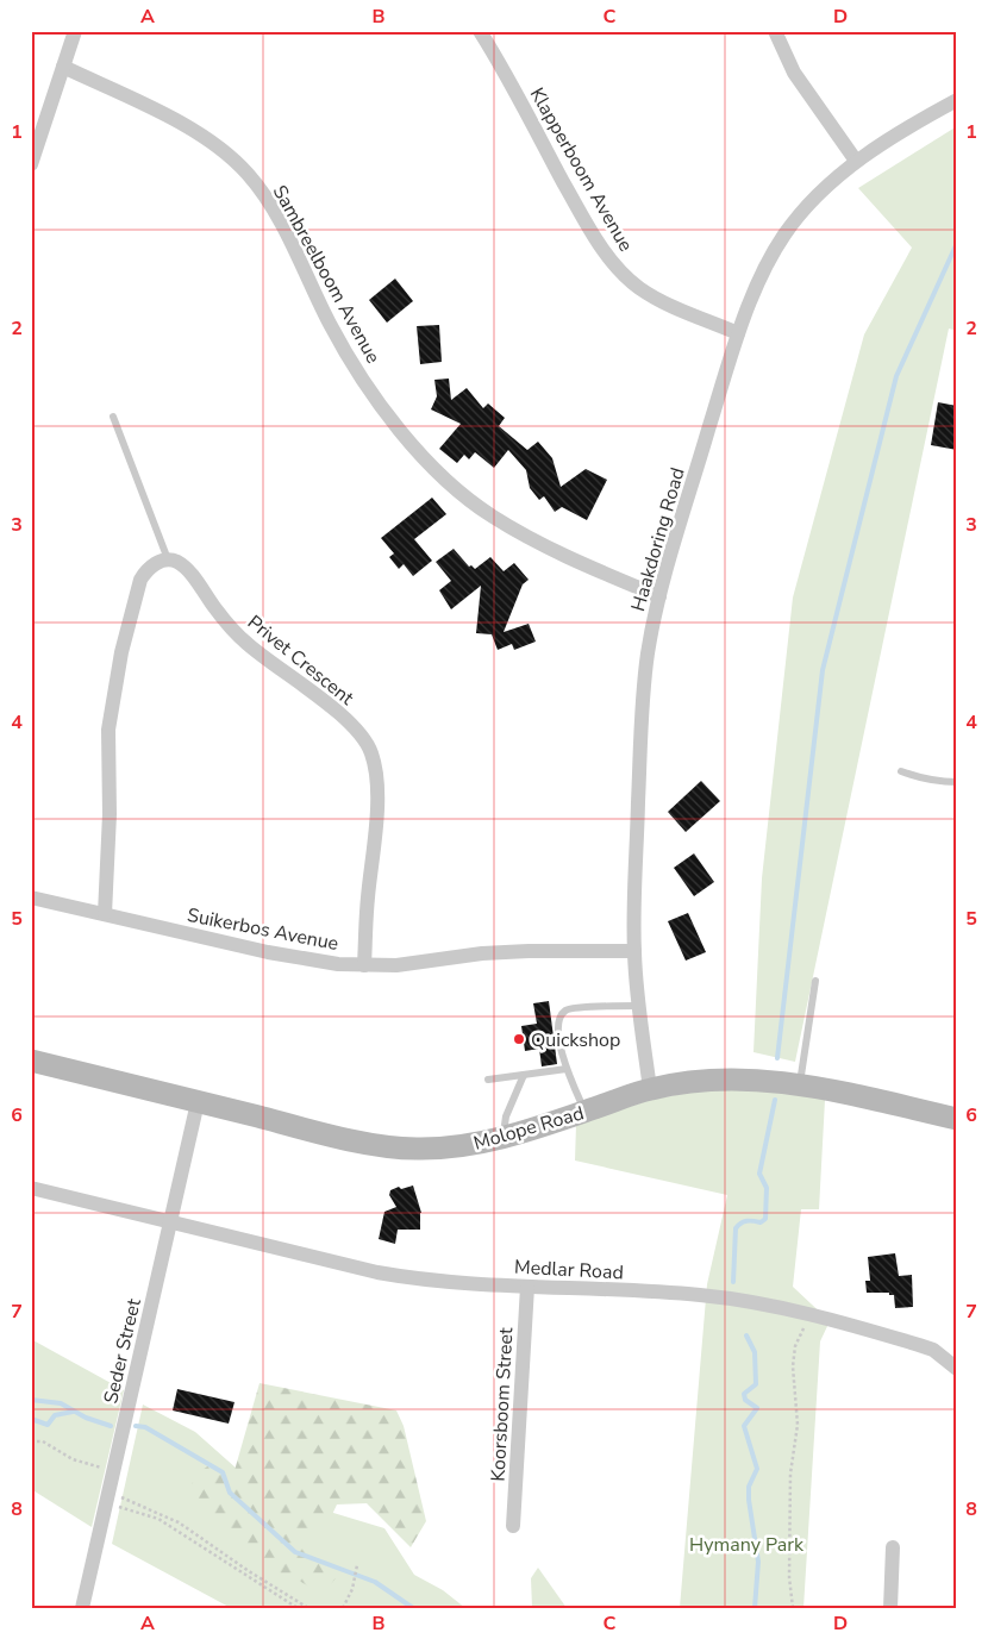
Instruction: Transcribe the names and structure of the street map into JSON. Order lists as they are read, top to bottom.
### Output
{
  "streets": {
    "street": [
      "Klapperboom Avenue",
      "Sambreelboom Avenue",
      "Haakdoring Road",
      "Privet Crescent",
      "Suikerbos Avenue",
      "Molope Road",
      "Medlar Road",
      "Seder Street",
      "Koorsboom Street"
    ]
  },
  "crossings": [
    ["Klapperboom Avenue", "Haakdoring Road"],
    ["Sambreelboom Avenue", "Haakdoring Road"],
    ["Haakdoring Road", "Suikerbos Avenue"],
    ["Haakdoring Road", "Molope Road"],
    ["Privet Crescent", "Suikerbos Avenue"],
    ["Molope Road", "Seder Street"],
    ["Medlar Road", "Seder Street"],
    ["Medlar Road", "Koorsboom Street"]
  ],
  "parks": ["Hymany Park"],
  "places": ["Quickshop"],
  "grid": {
    "columns": [
      "A",
      "B",
      "C",
      "D"
    ],
    "rows": [
      "1",
      "2",
      "3",
      "4",
      "5",
      "6",
      "7",
      "8"
    ]
  }
}
